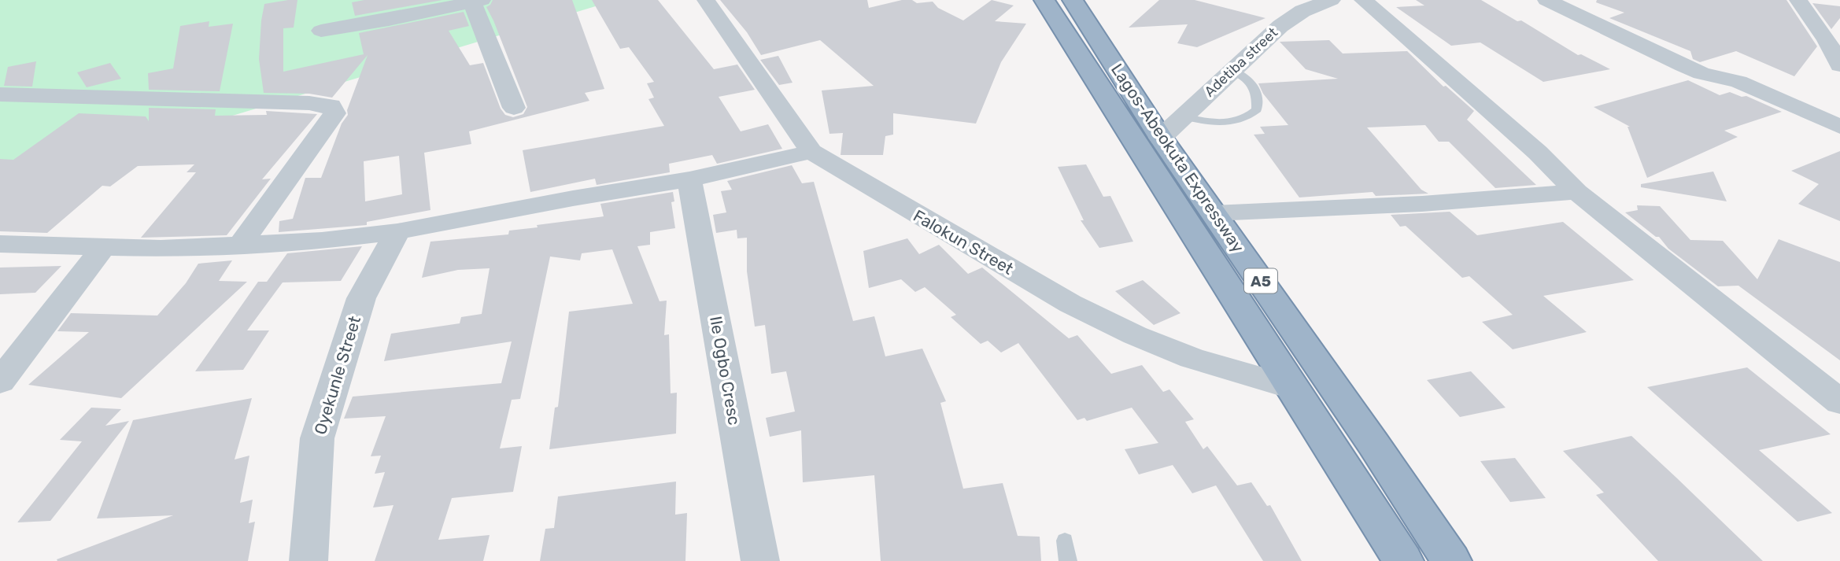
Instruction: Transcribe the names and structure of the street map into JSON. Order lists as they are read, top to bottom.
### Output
{
  "streets": {
    "highway": ["Lagos-Abeokuta Expressway", "A5"],
    "street": [
      "Adetiba street",
      "Falokun Street",
      "Ile Ogbo Cresc",
      "Oyekunle Street"
    ]
  },
  "crossings": [
    ["Adetiba street", "Lagos-Abeokuta Expressway"],
    ["Lagos-Abeokuta Expressway", "Falokun Street"]
  ]
}
